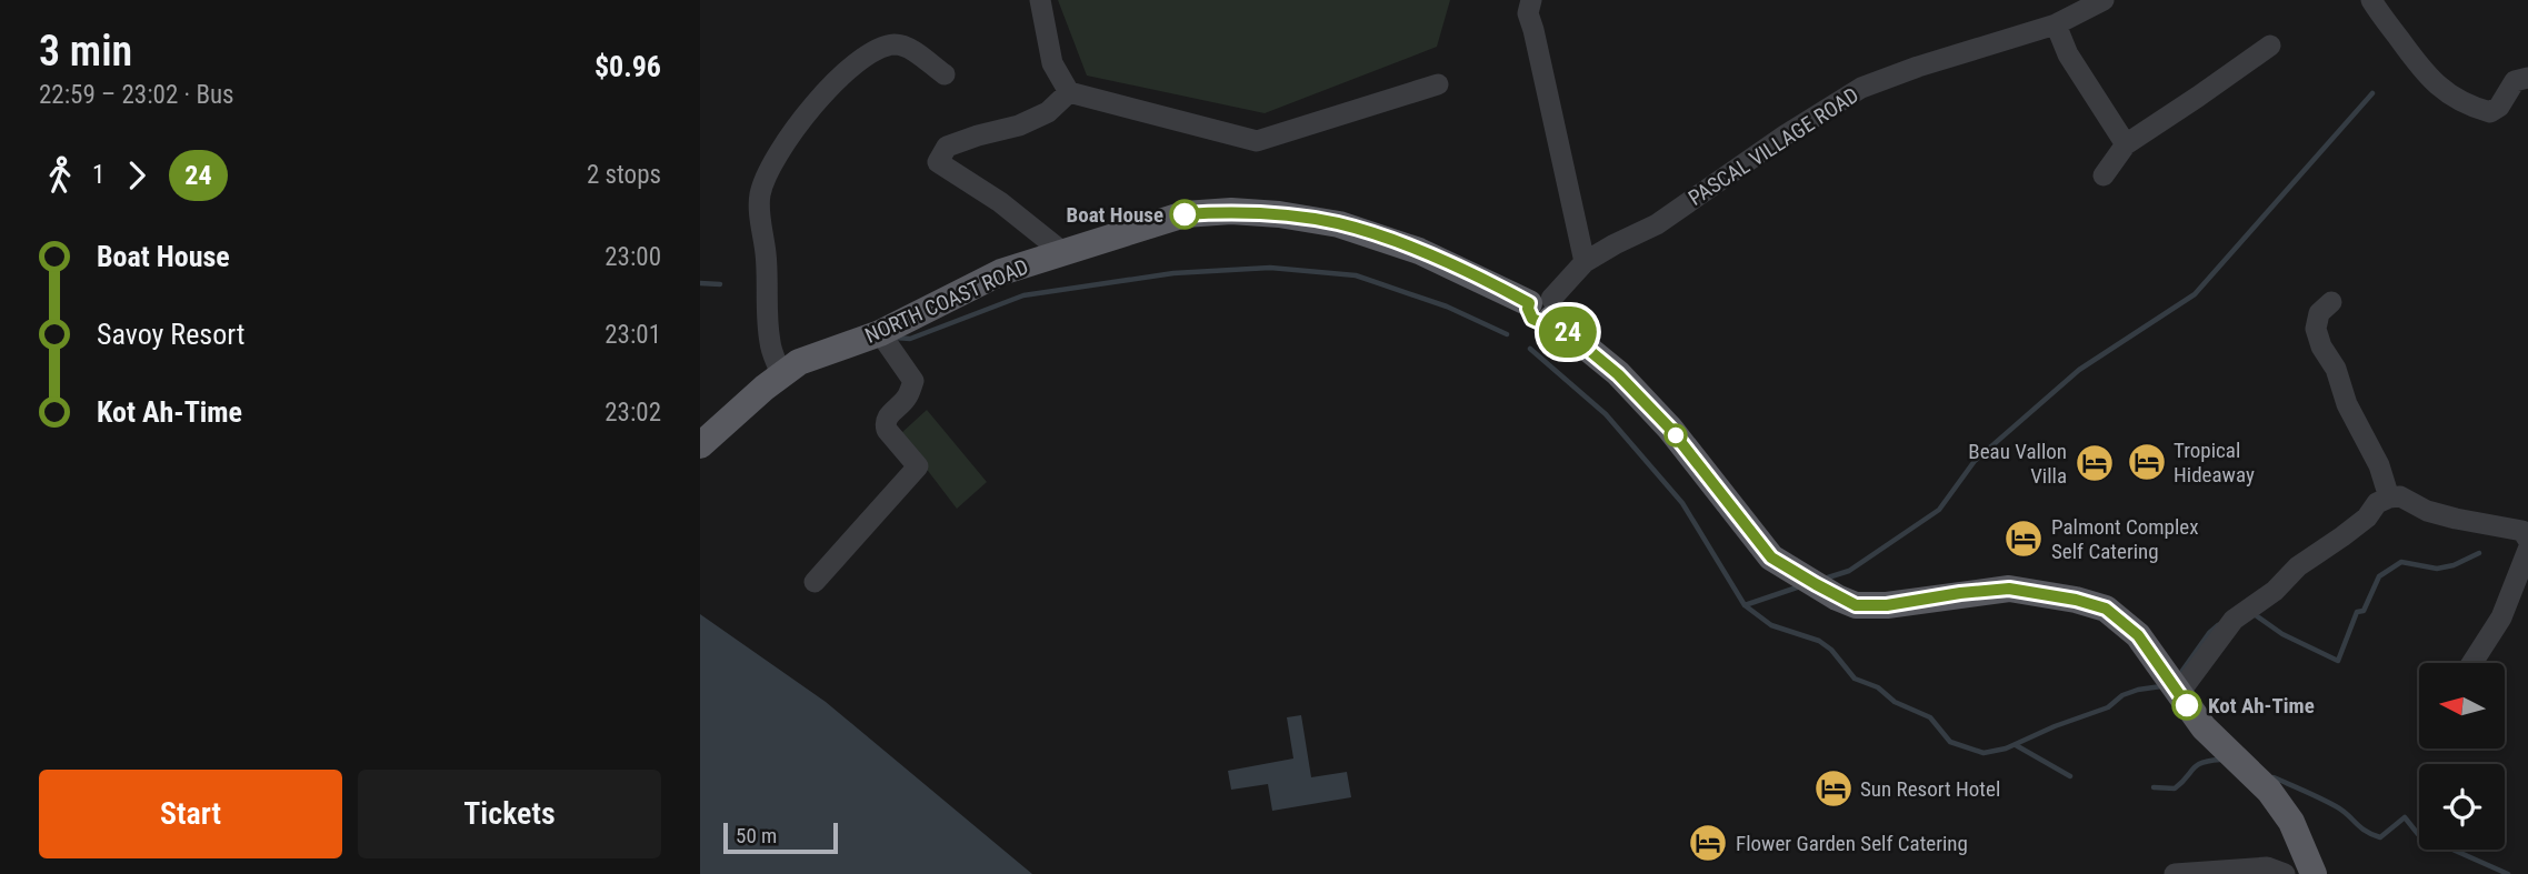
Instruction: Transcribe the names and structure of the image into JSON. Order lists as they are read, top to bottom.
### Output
{
  "streets": {
    "main road": ["NORTH COAST ROAD"],
    "street": ["PASCAL VILLAGE ROAD"]
  },
  "crossings": [
    ["PASCAL VILLAGE ROAD", "NORTH COAST ROAD"]
  ],
  "places": {
    "other": ["Boat House", "Kot Ah-Time"],
    "hotel": [
      "Tropical Hideaway",
      "Beau Vallon Villa",
      "Palmont Complex Self Catering",
      "Sun Resort Hotel",
      "Flower Garden Self Catering"
    ]
  },
  "lines": ["bus line 24"],
  "scale_bar": "50 m",
  "north": "left",
  "page": {
    "heading": ["3 min", "22:59 – 23:02 · Bus", "$0.96"],
    "on_map": "24",
    "legs": ["1", "24", "2 stops"],
    "list": [
      {
        "name": "Boat House",
        "value": "23:00"
      },
      {
        "name": "Savoy Resort",
        "value": "23:01"
      },
      {
        "name": "Kot Ah-Time",
        "value": "23:02"
      }
    ],
    "buttons": ["Start", "Tickets"],
    "scale": "50 m"
  }
}
